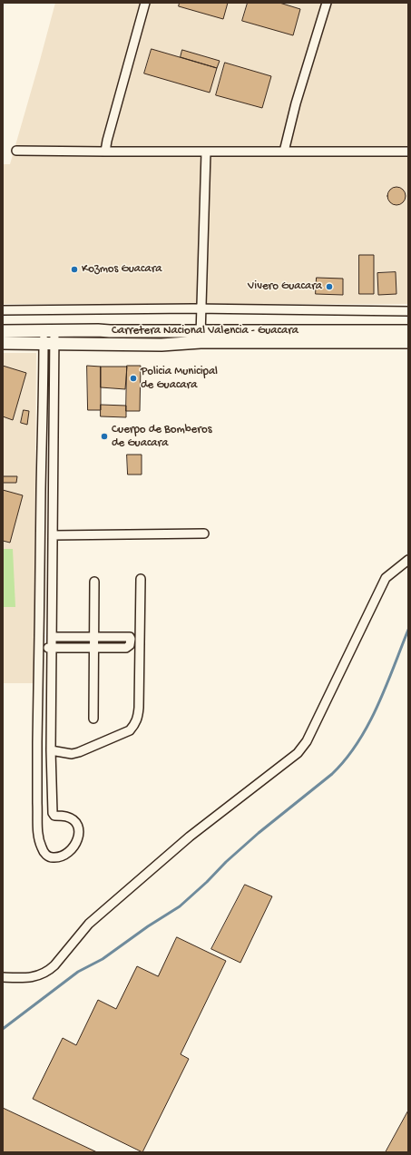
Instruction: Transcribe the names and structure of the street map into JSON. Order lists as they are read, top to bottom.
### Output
{
  "streets": {
    "main road": ["Carretera Nacional Valencia - Guacara"]
  },
  "places": [
    "Kozmos Guacara",
    "Vivero Guacara",
    "Policia Municipal de Guacara",
    "Cuerpo de Bomberos de Guacara"
  ]
}
